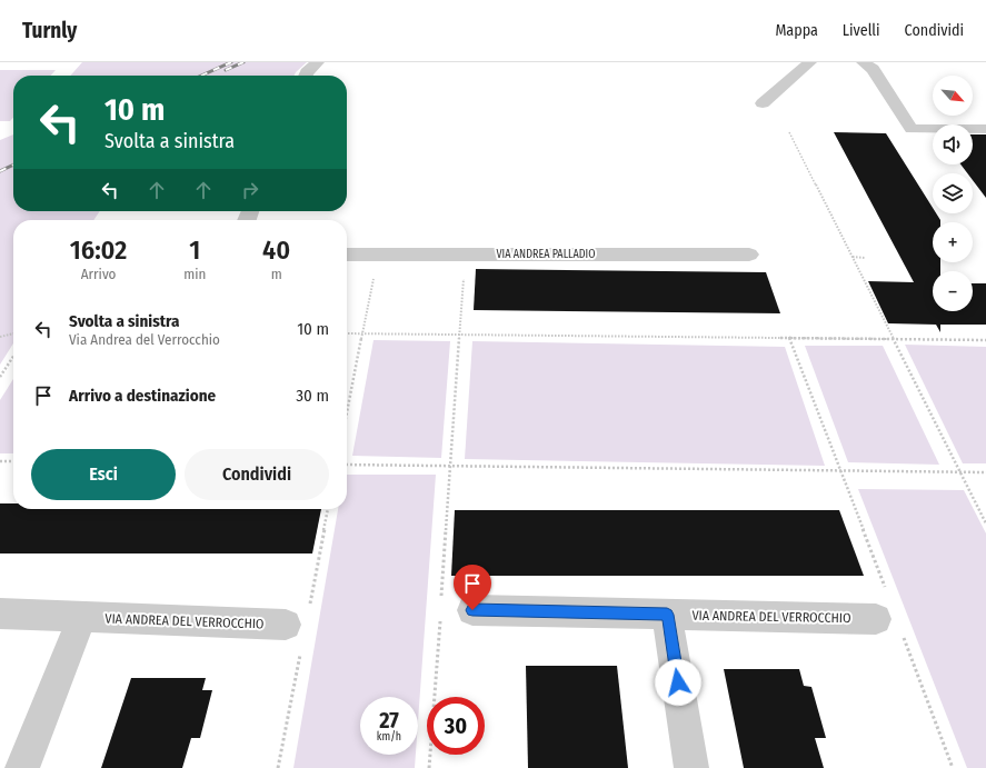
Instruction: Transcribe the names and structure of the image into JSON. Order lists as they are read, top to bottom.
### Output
{
  "streets": {
    "street": ["VIA ANDREA PALLADIO", "VIA ANDREA DEL VERROCCHIO"]
  },
  "north": "bottom right",
  "page": {
    "header": "Turnly",
    "nav": ["Mappa", "Livelli", "Condividi"],
    "map_buttons": ["+", "−"],
    "turn": ["10 m", "Svolta a sinistra"],
    "eta": [
      "16:02",
      "Arrivo",
      "1",
      "min",
      "40",
      "m"
    ],
    "list": [
      {
        "name": "Svolta a sinistra",
        "note": "Via Andrea del Verrocchio",
        "value": "10 m"
      },
      {
        "name": "Arrivo a destinazione",
        "value": "30 m"
      }
    ],
    "buttons": ["Esci", "Condividi"],
    "speed": "27 km/h",
    "limit": "30"
  }
}
